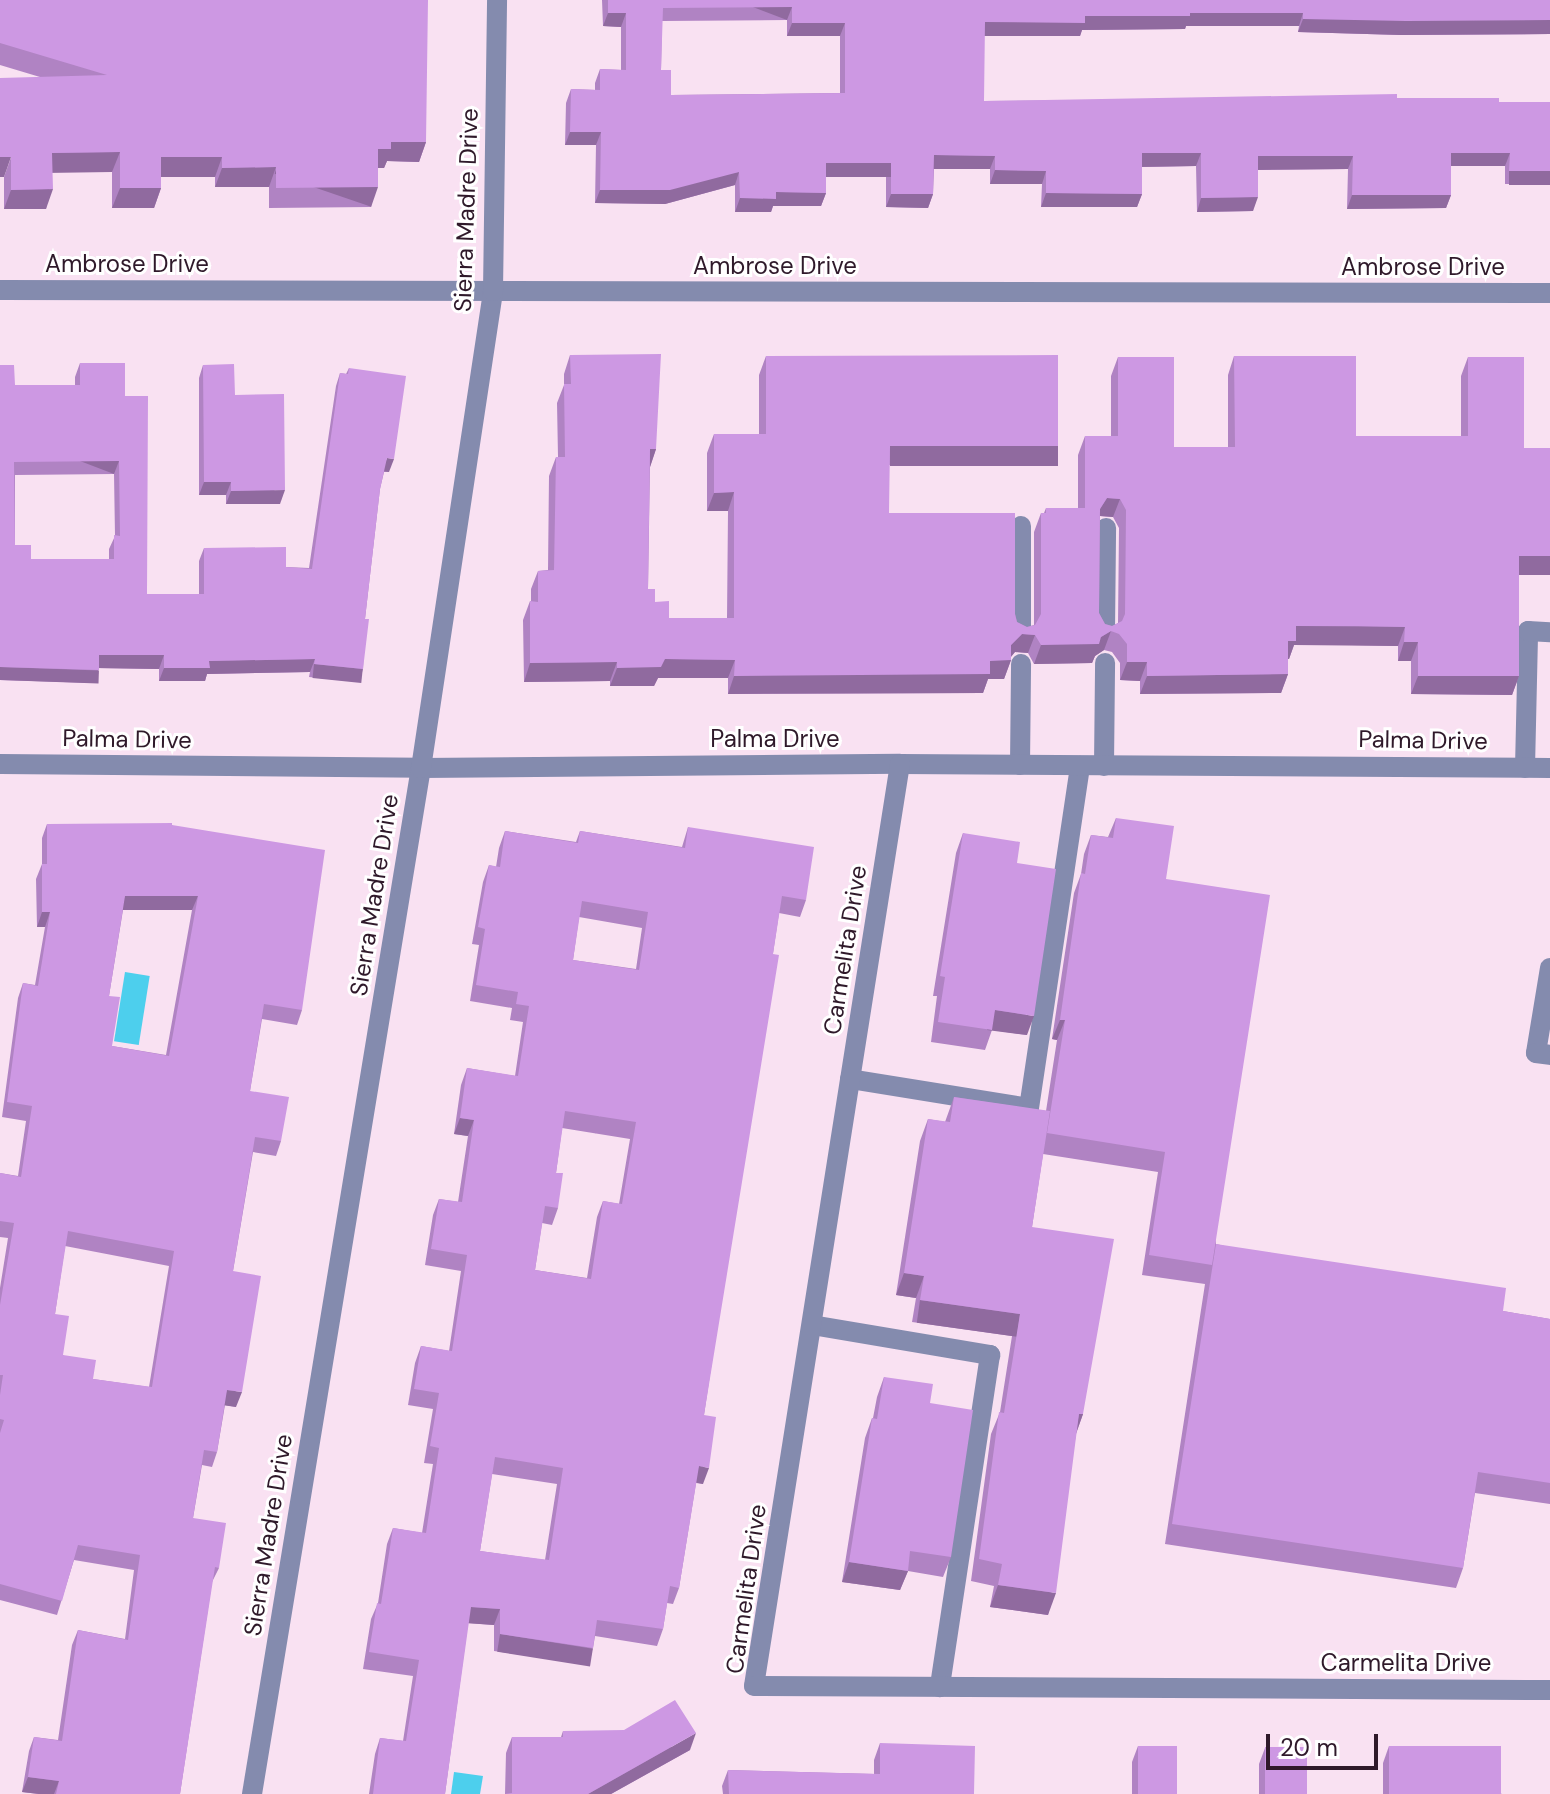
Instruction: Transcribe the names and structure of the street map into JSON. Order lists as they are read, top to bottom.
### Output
{
  "streets": {
    "street": [
      "Sierra Madre Drive",
      "Ambrose Drive",
      "Palma Drive",
      "Carmelita Drive"
    ]
  },
  "crossings": [
    ["Sierra Madre Drive", "Ambrose Drive"],
    ["Sierra Madre Drive", "Palma Drive"],
    ["Palma Drive", "Carmelita Drive"]
  ],
  "scale_bar": "20 m"
}
